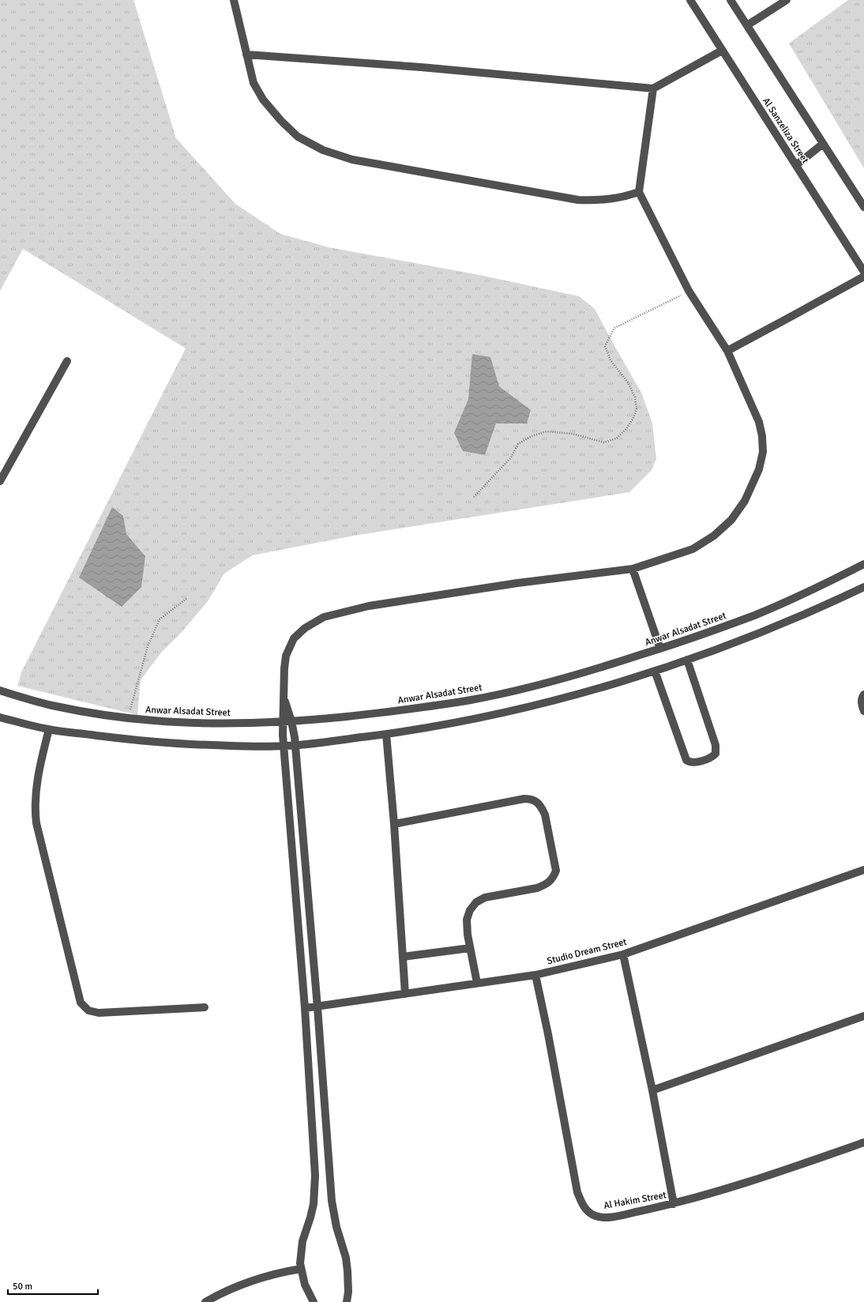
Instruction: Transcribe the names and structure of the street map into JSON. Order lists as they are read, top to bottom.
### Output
{
  "streets": {
    "street": [
      "Al Sanzeliza Street",
      "Anwar Alsadat Street",
      "Studio Dream Street",
      "Al Hakim Street"
    ]
  },
  "crossings": [
    ["Studio Dream Street", "Al Hakim Street"]
  ],
  "scale_bar": "50 m"
}
